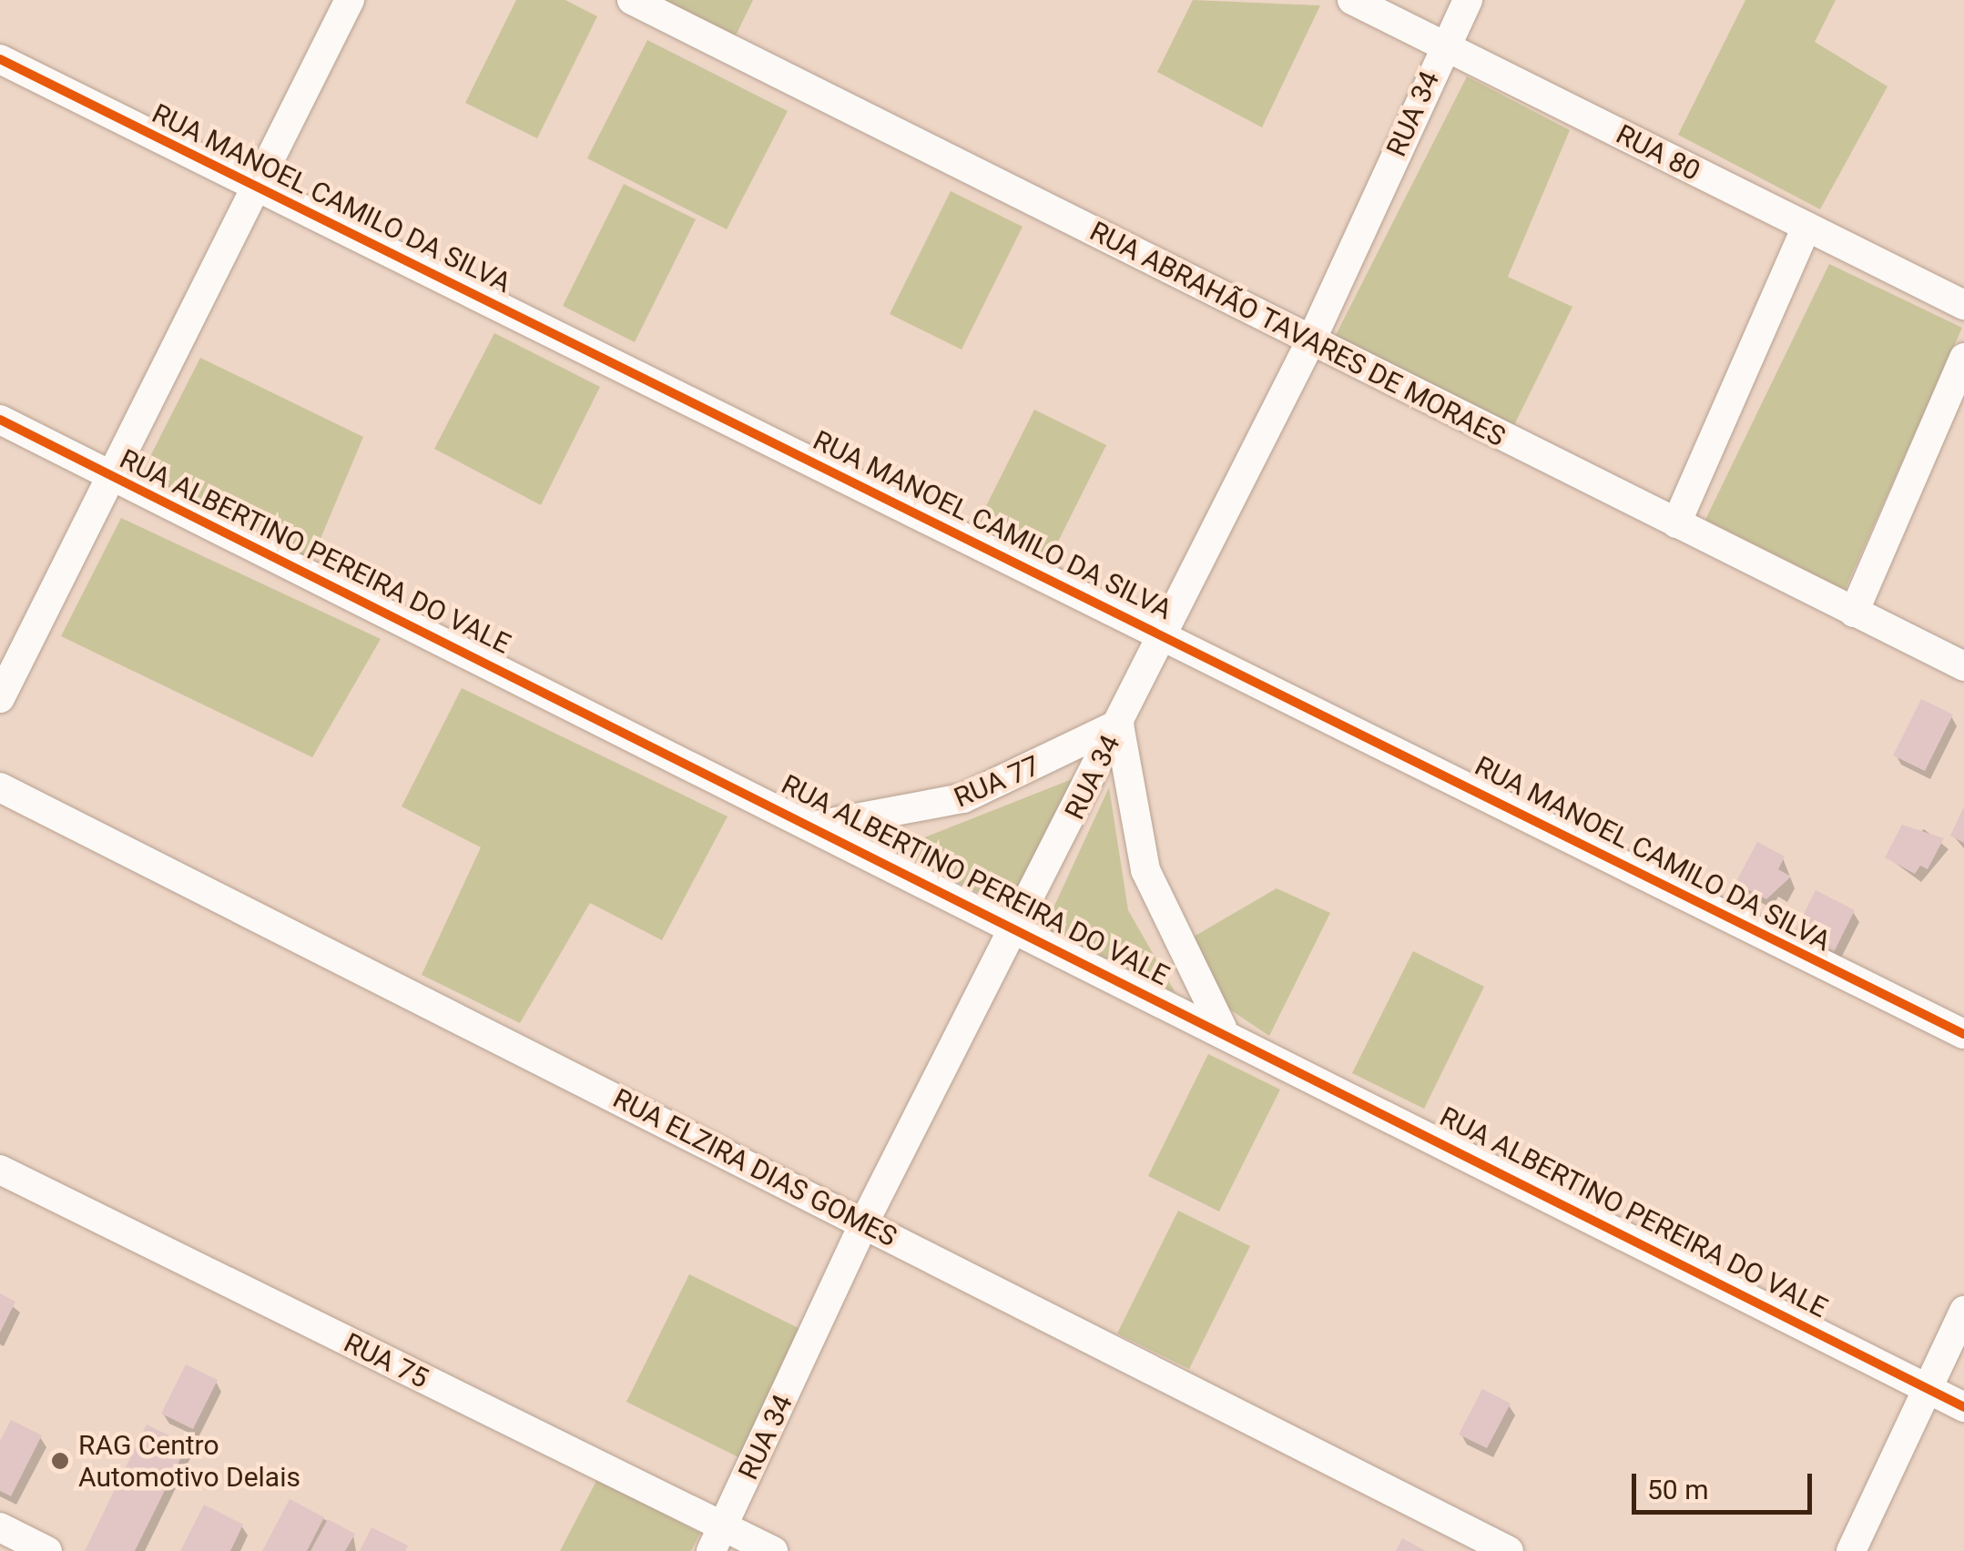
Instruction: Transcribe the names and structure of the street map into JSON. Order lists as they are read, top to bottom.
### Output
{
  "streets": {
    "street": [
      "RUA 34",
      "RUA 80",
      "RUA MANOEL CAMILO DA SILVA",
      "RUA ABRAHÃO TAVARES DE MORAES",
      "RUA ALBERTINO PEREIRA DO VALE",
      "RUA 77",
      "RUA ELZIRA DIAS GOMES",
      "RUA 75"
    ]
  },
  "crossings": [
    ["RUA 34", "RUA 80"],
    ["RUA 34", "RUA MANOEL CAMILO DA SILVA"],
    ["RUA 34", "RUA ABRAHÃO TAVARES DE MORAES"],
    ["RUA 34", "RUA ALBERTINO PEREIRA DO VALE"],
    ["RUA 34", "RUA 77"],
    ["RUA 34", "RUA ELZIRA DIAS GOMES"],
    ["RUA 34", "RUA 75"],
    ["RUA ALBERTINO PEREIRA DO VALE", "RUA 77"]
  ],
  "places": ["RAG Centro Automotivo Delais"],
  "scale_bar": "50 m"
}
